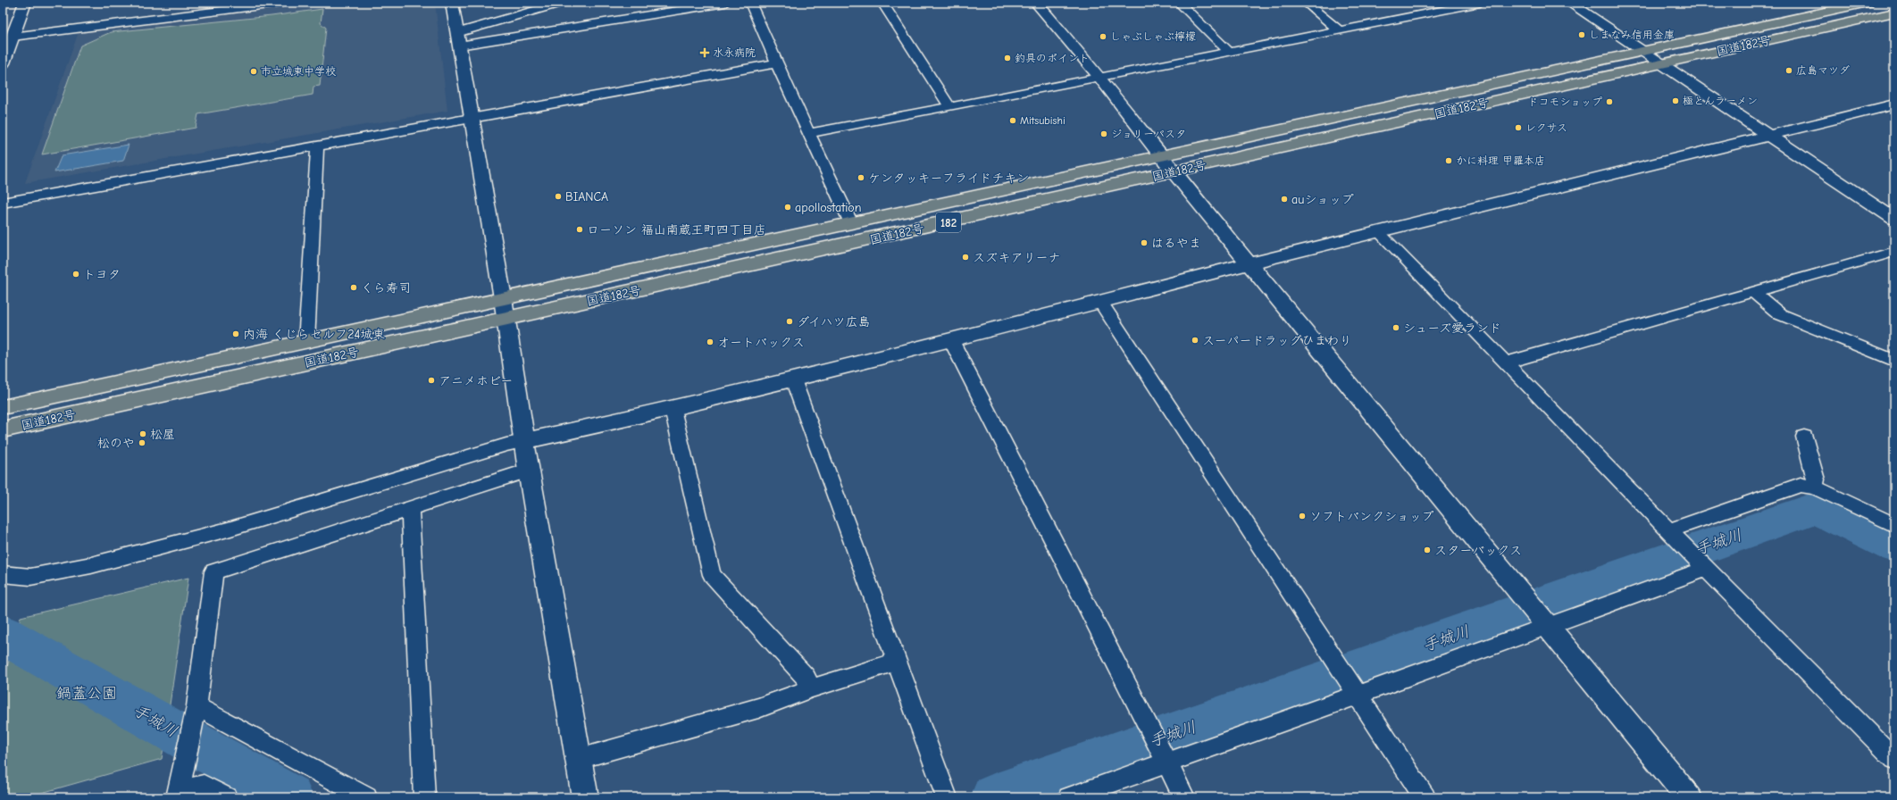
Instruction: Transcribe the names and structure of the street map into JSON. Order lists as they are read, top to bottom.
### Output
{
  "streets": {
    "highway": ["国道182号", "182"]
  },
  "water": ["手城川"],
  "parks": ["鍋蓋公園"],
  "places": {
    "other": [
      "しまなみ信用金庫",
      "しゃぶしゃぶ檸檬",
      "釣具のポイント",
      "広島マツダ",
      "市立城東中学校",
      "極とんラーメン",
      "ドコモショップ",
      "Mitsubishi",
      "レクサス",
      "ジョリーパスタ",
      "かに料理 甲羅本店",
      "ケンタッキーフライドチキン",
      "BIANCA",
      "auショップ",
      "apollostation",
      "ローソン 福山南蔵王町四丁目店",
      "はるやま",
      "スズキアリーナ",
      "トヨタ",
      "くら寿司",
      "ダイハツ広島",
      "シューズ愛ランド",
      "内海 くじらセルフ24城東",
      "スーパードラッグひまわり",
      "オートバックス",
      "アニメホビー",
      "松屋",
      "松のや",
      "ソフトバンクショップ",
      "スターバックス"
    ],
    "health": ["水永病院"]
  }
}
